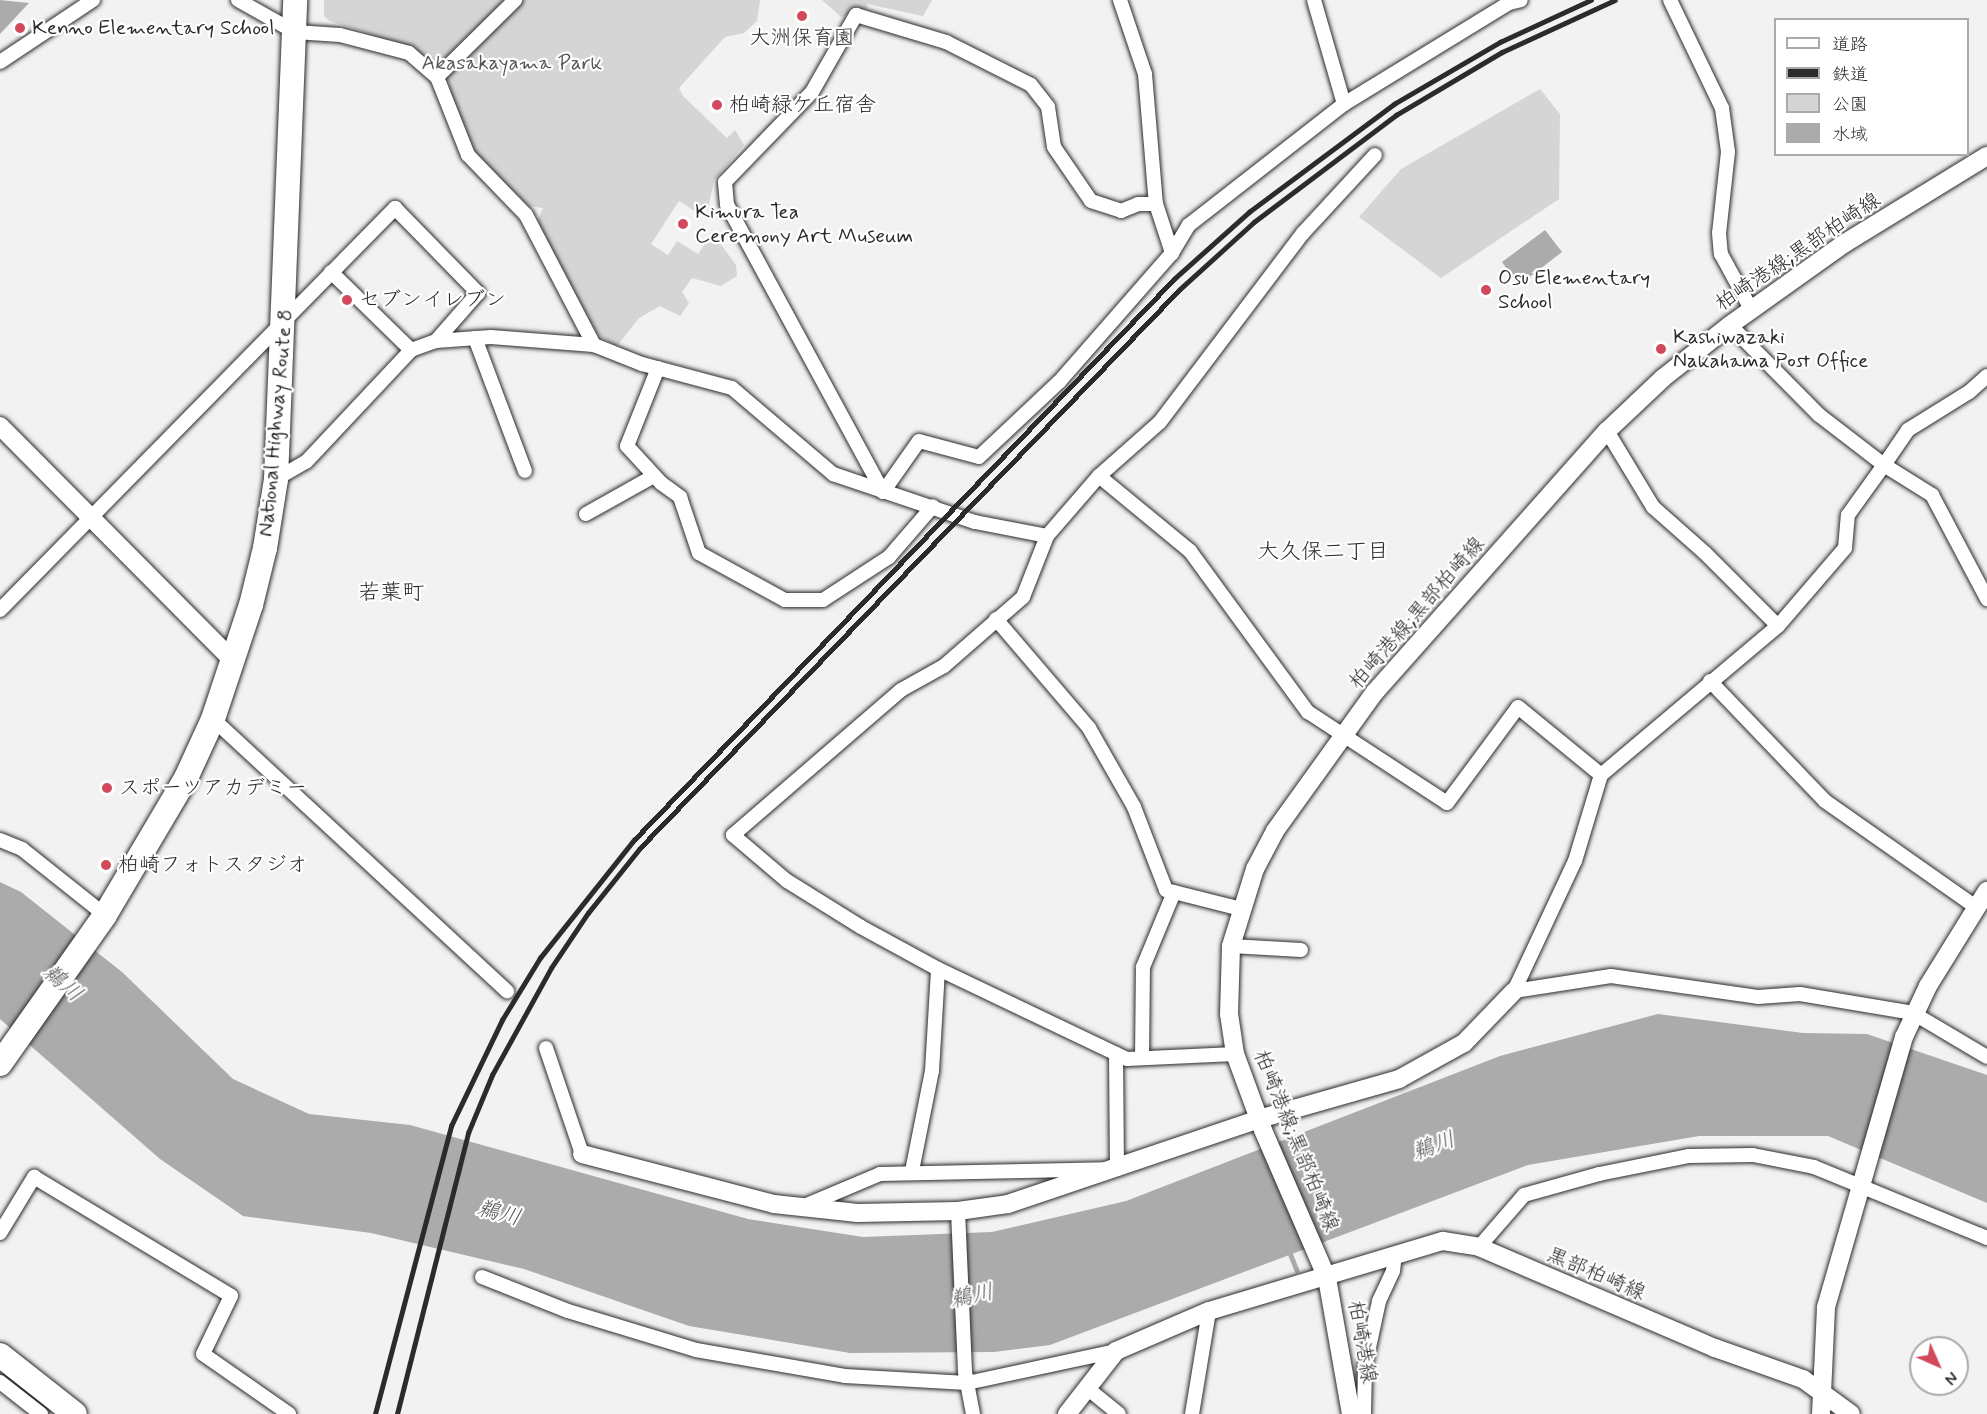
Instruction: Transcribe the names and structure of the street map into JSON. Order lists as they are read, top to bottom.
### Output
{
  "streets": {
    "highway": ["National Highway Route 8"],
    "street": ["柏崎港線;黒部柏崎線", "黒部柏崎線", "柏崎港線"]
  },
  "crossings": [
    ["柏崎港線;黒部柏崎線", "黒部柏崎線"],
    ["柏崎港線;黒部柏崎線", "柏崎港線"],
    ["黒部柏崎線", "柏崎港線"]
  ],
  "districts": ["大久保二丁目", "若葉町"],
  "water": ["鵜川"],
  "parks": ["Akasakayama Park"],
  "places": [
    "大洲保育園",
    "Kenno Elementary School",
    "柏崎緑ケ丘宿舎",
    "Kimura Tea Ceremony Art Museum",
    "Osu Elementary School",
    "セブンイレブン",
    "Kashiwazaki Nakahama Post Office",
    "スポーツアカデミー",
    "柏崎フォトスタジオ"
  ],
  "legend": [
    "道路",
    "鉄道",
    "公園",
    "水域"
  ],
  "north": "bottom right"
}
